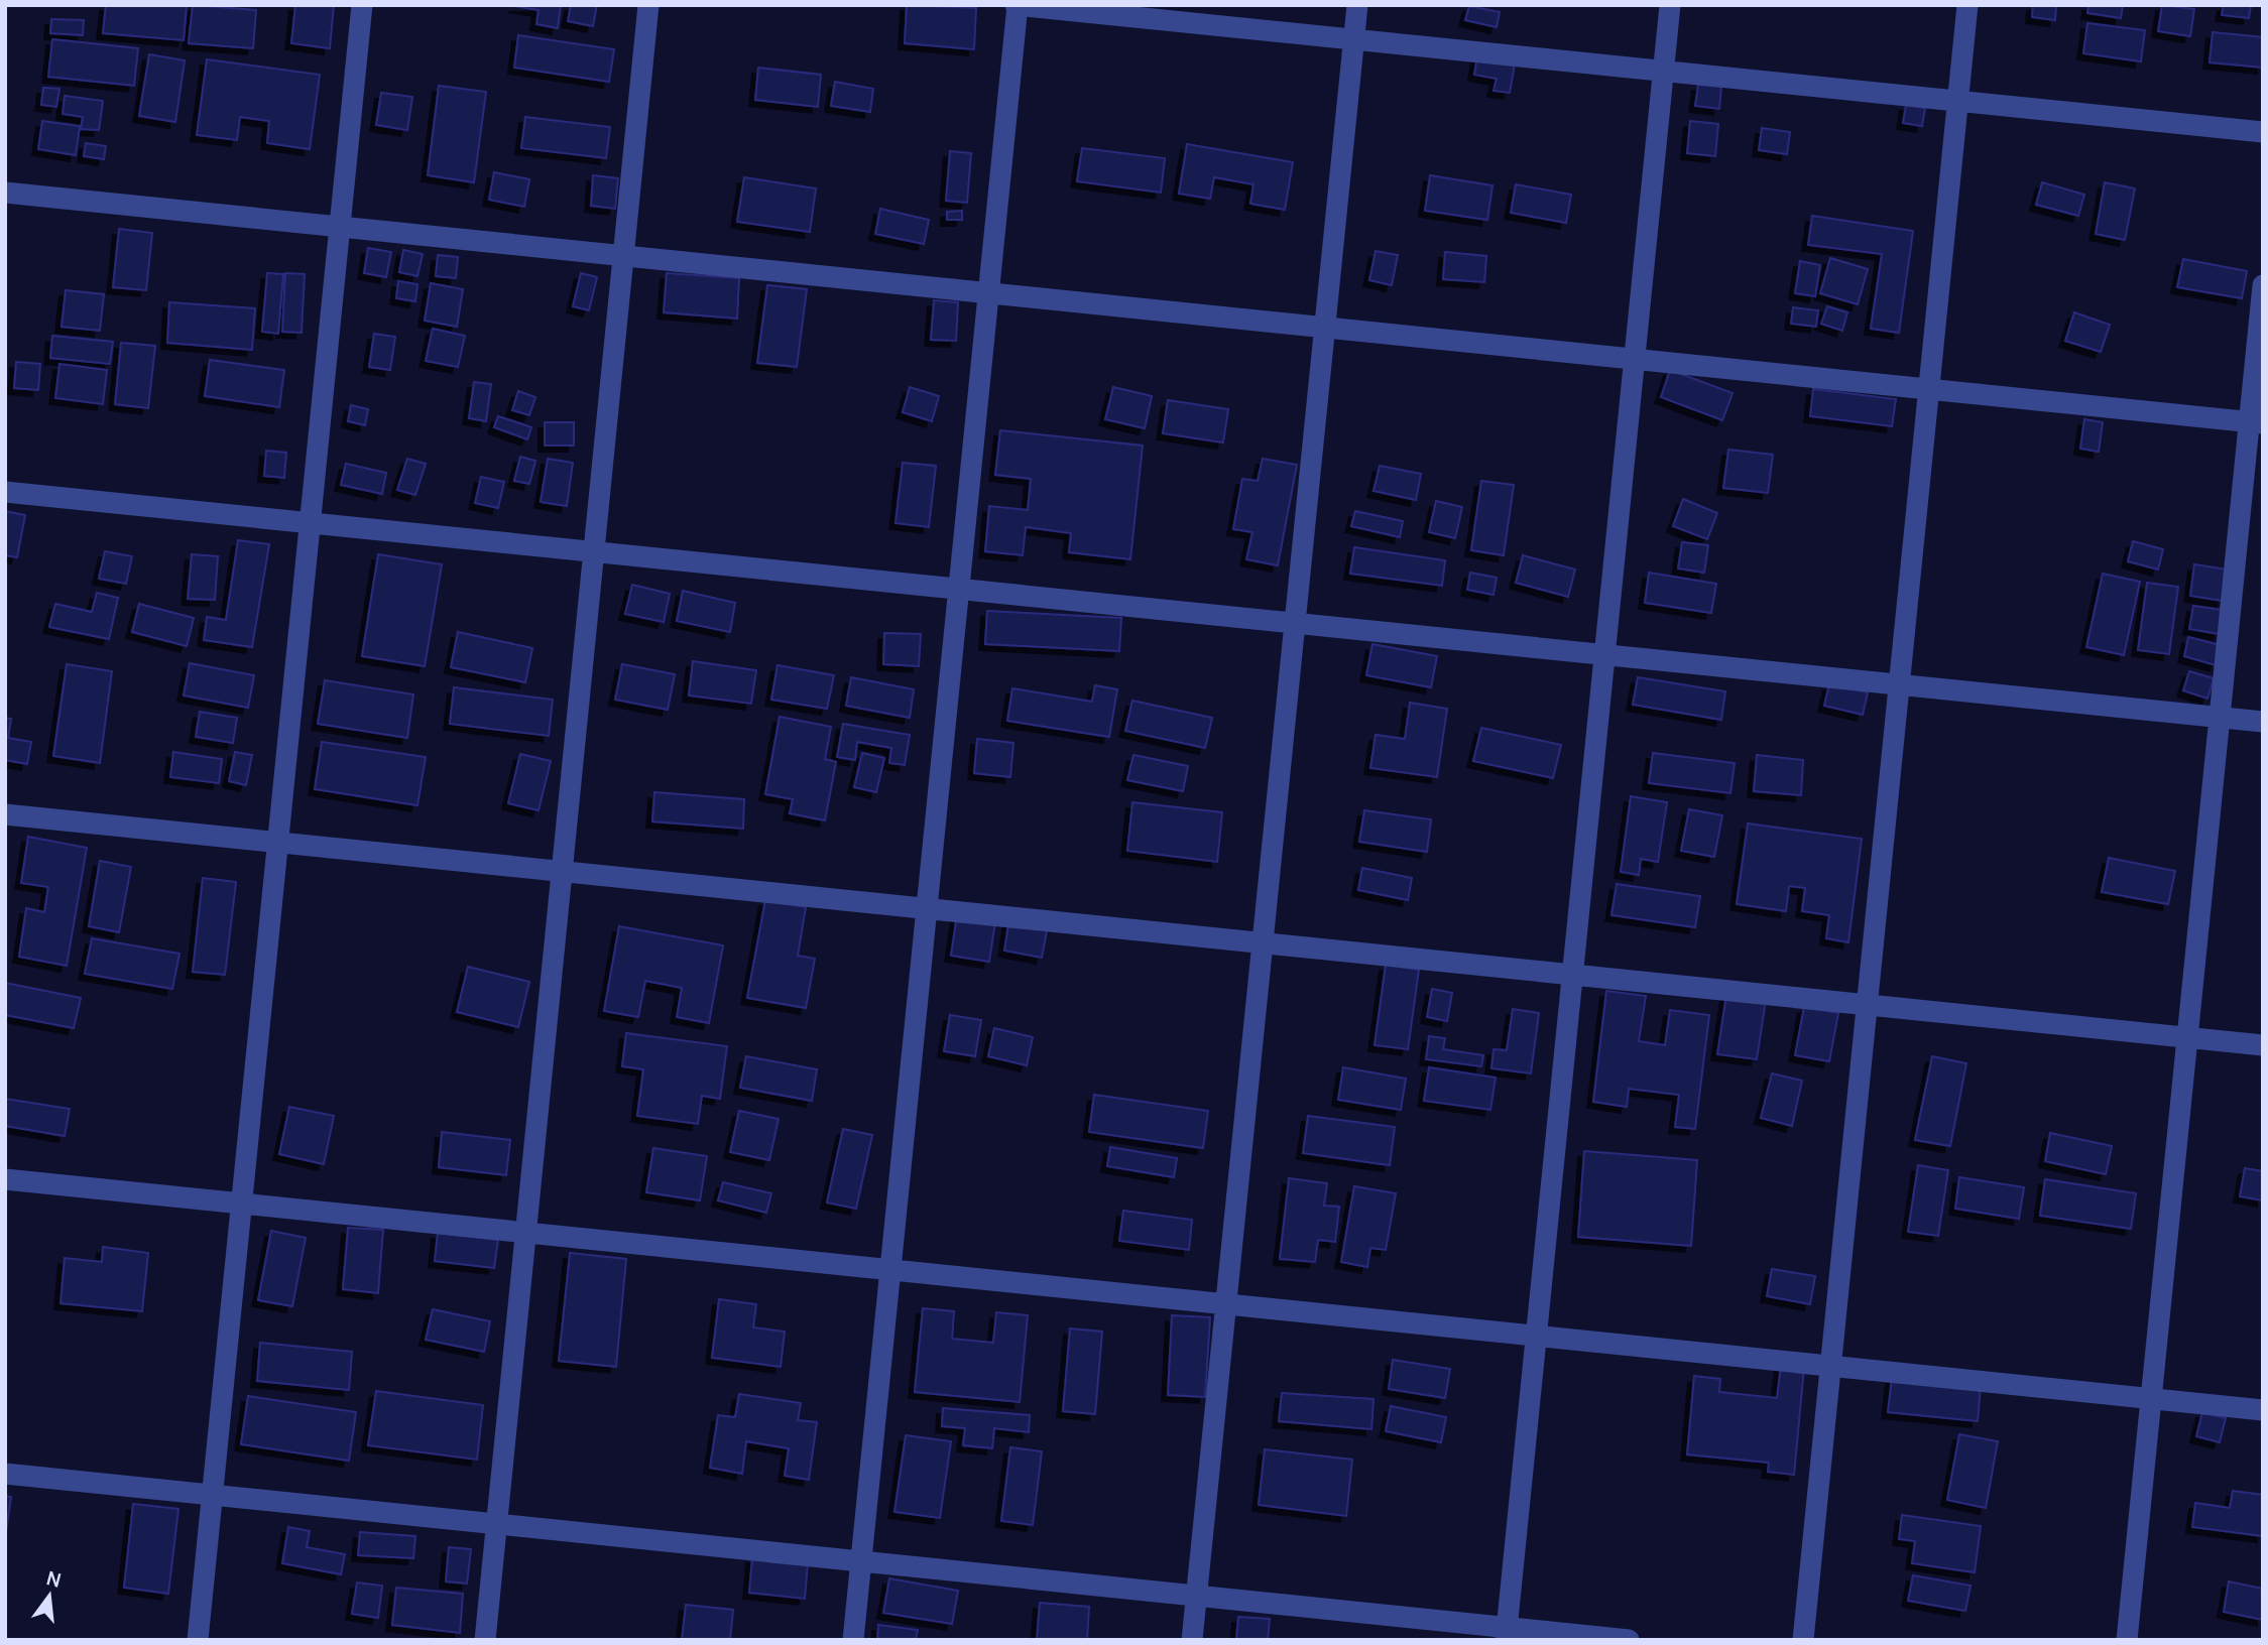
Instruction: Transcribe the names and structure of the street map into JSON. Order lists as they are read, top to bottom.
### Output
{
  "north": "top"
}
